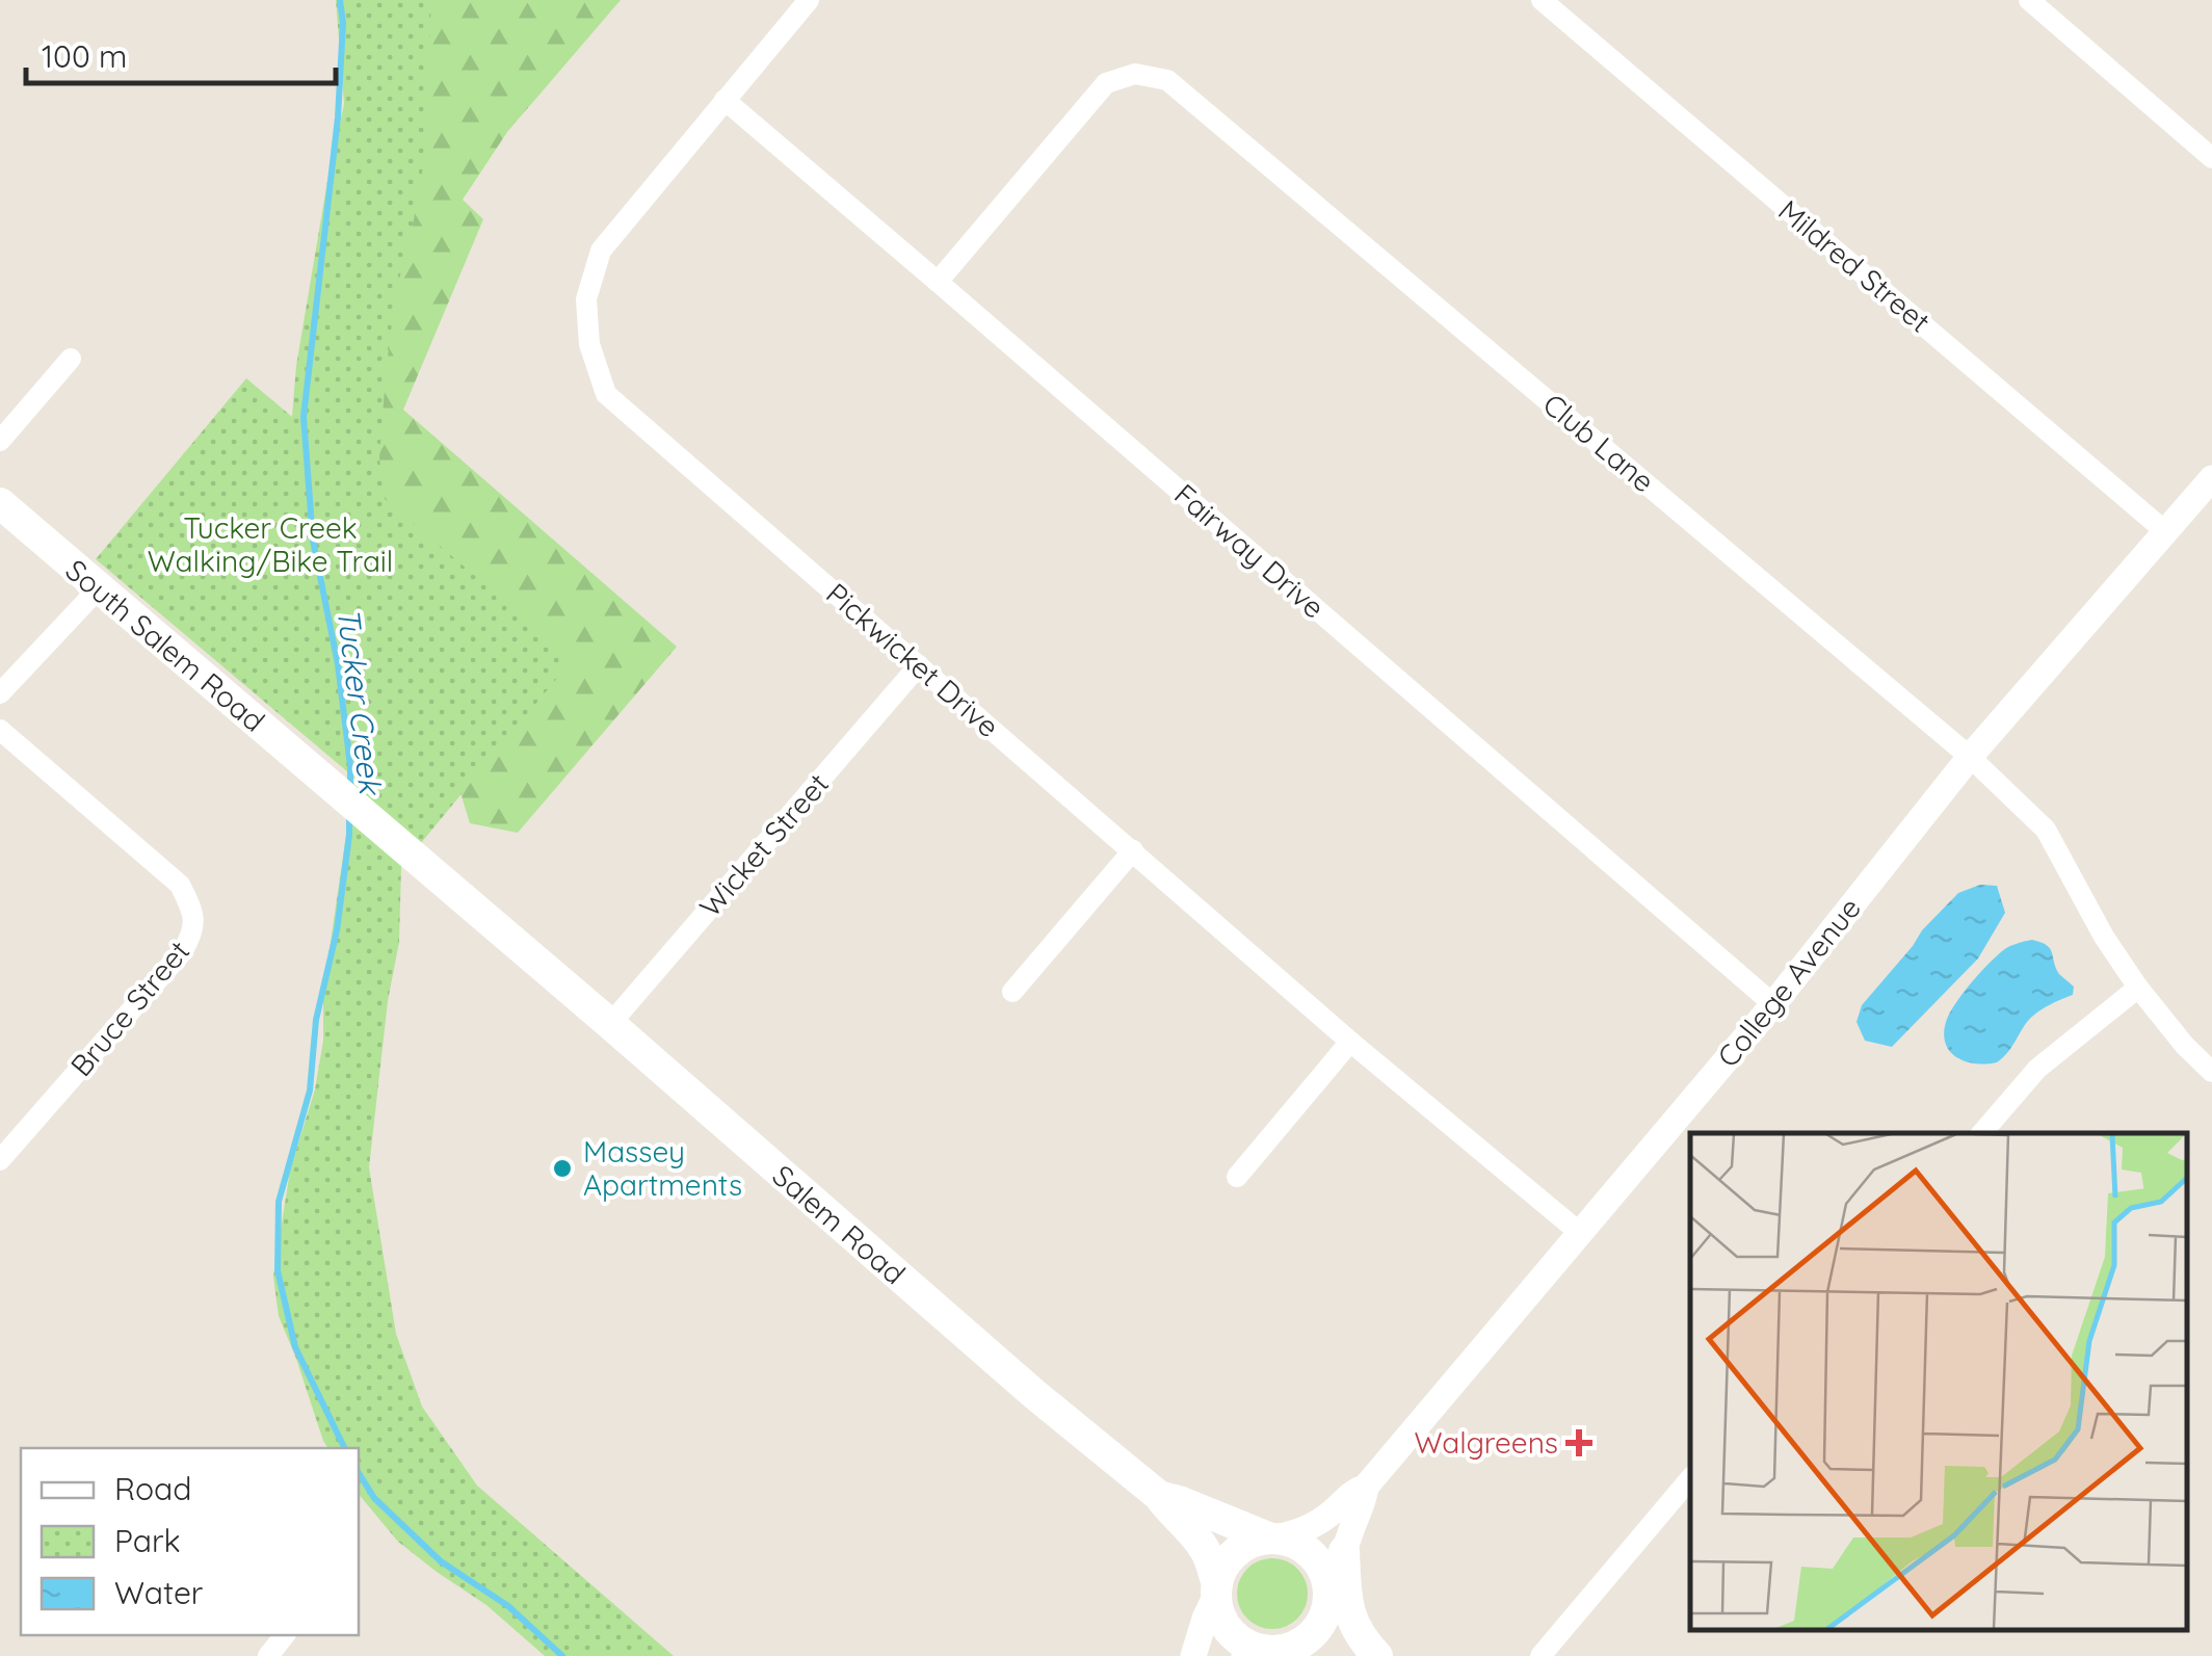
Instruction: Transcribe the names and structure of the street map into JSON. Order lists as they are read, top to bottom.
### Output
{
  "streets": {
    "main road": ["South Salem Road", "Salem Road"],
    "street": [
      "Mildred Street",
      "Club Lane",
      "Fairway Drive",
      "Pickwicket Drive",
      "Wicket Street",
      "College Avenue",
      "Bruce Street"
    ]
  },
  "crossings": [
    ["Mildred Street", "College Avenue"],
    ["Club Lane", "Fairway Drive"],
    ["Club Lane", "College Avenue"],
    ["Fairway Drive", "Pickwicket Drive"],
    ["Fairway Drive", "College Avenue"],
    ["South Salem Road", "Salem Road"],
    ["Pickwicket Drive", "Wicket Street"],
    ["Pickwicket Drive", "College Avenue"],
    ["Wicket Street", "Salem Road"],
    ["College Avenue", "Salem Road"]
  ],
  "water": ["Tucker Creek"],
  "parks": ["Tucker Creek Walking/Bike Trail"],
  "places": {
    "other": ["Massey Apartments"],
    "health": ["Walgreens"]
  },
  "legend": ["Road", "Park", "Water"],
  "scale_bar": "100 m"
}
